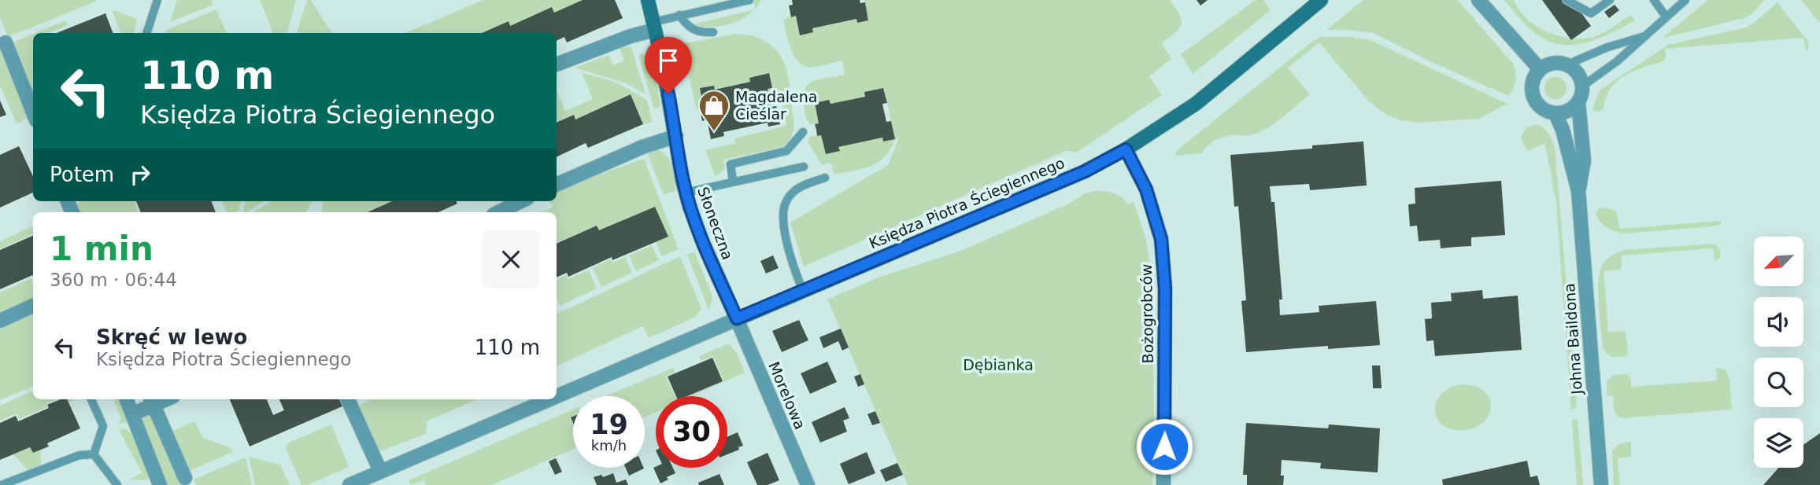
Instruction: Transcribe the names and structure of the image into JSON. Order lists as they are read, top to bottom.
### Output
{
  "streets": {
    "street": [
      "Księdza Piotra Ściegiennego",
      "Słoneczna",
      "Bożogrobców",
      "Johna Baildona",
      "Morelowa"
    ]
  },
  "crossings": [
    ["Księdza Piotra Ściegiennego", "Słoneczna"],
    ["Księdza Piotra Ściegiennego", "Bożogrobców"],
    ["Księdza Piotra Ściegiennego", "Morelowa"],
    ["Słoneczna", "Morelowa"]
  ],
  "parks": ["Dębianka"],
  "places": {
    "shop": ["Magdalena Cieślar"]
  },
  "north": "bottom left",
  "page": {
    "turn": ["110 m", "Księdza Piotra Ściegiennego"],
    "then": "Potem",
    "heading": ["1 min", "360 m · 06:44"],
    "list": [
      {
        "name": "Skręć w lewo",
        "note": "Księdza Piotra Ściegiennego",
        "value": "110 m"
      }
    ],
    "speed": "19 km/h",
    "limit": "30"
  }
}
